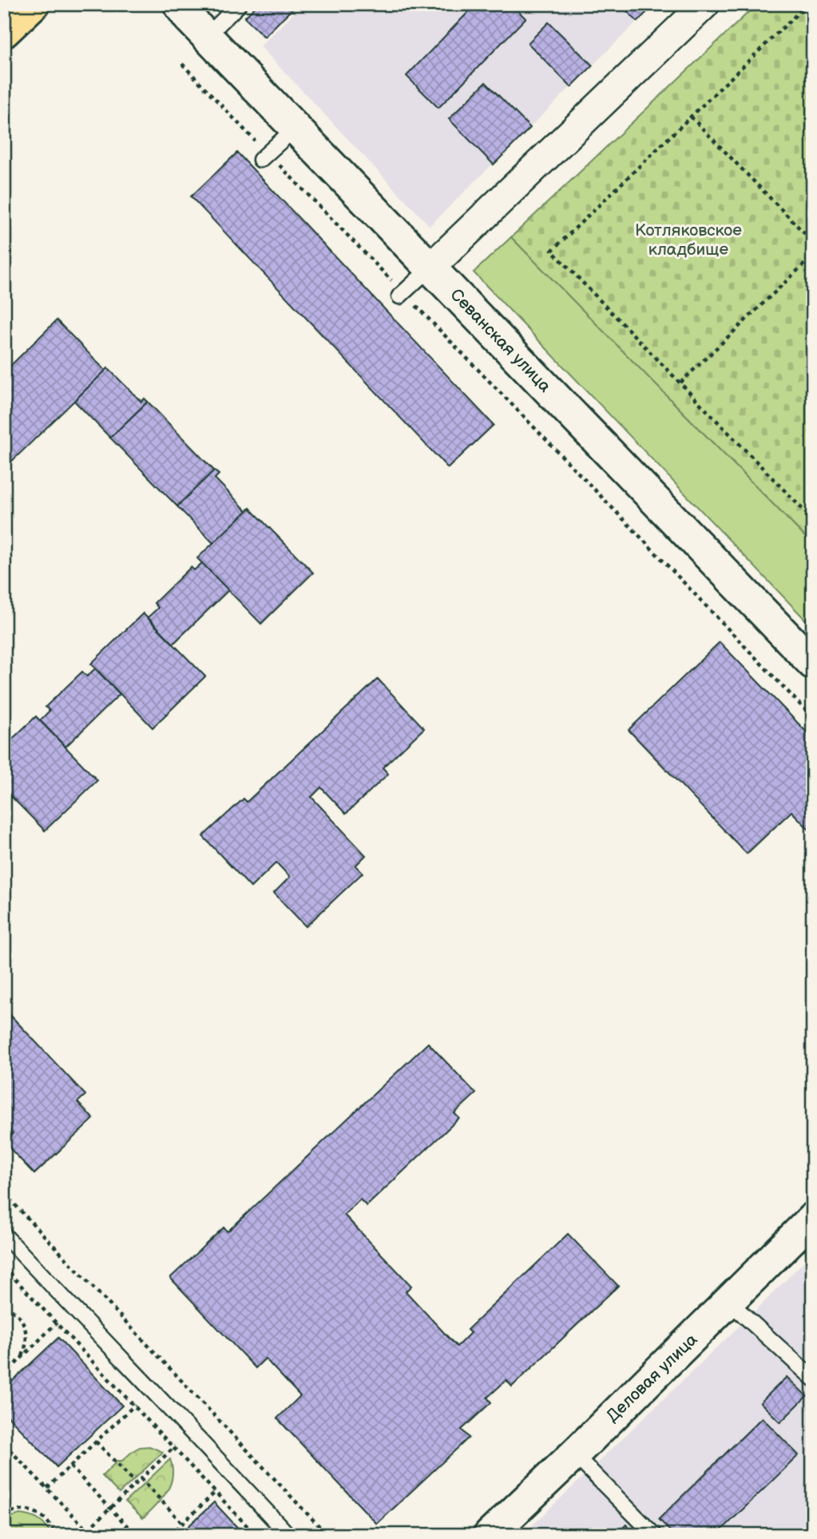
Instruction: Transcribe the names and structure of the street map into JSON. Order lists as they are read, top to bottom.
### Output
{
  "streets": {
    "street": ["Севанская улица", "Деловая улица"]
  },
  "parks": ["Котляковское кладбище"]
}
